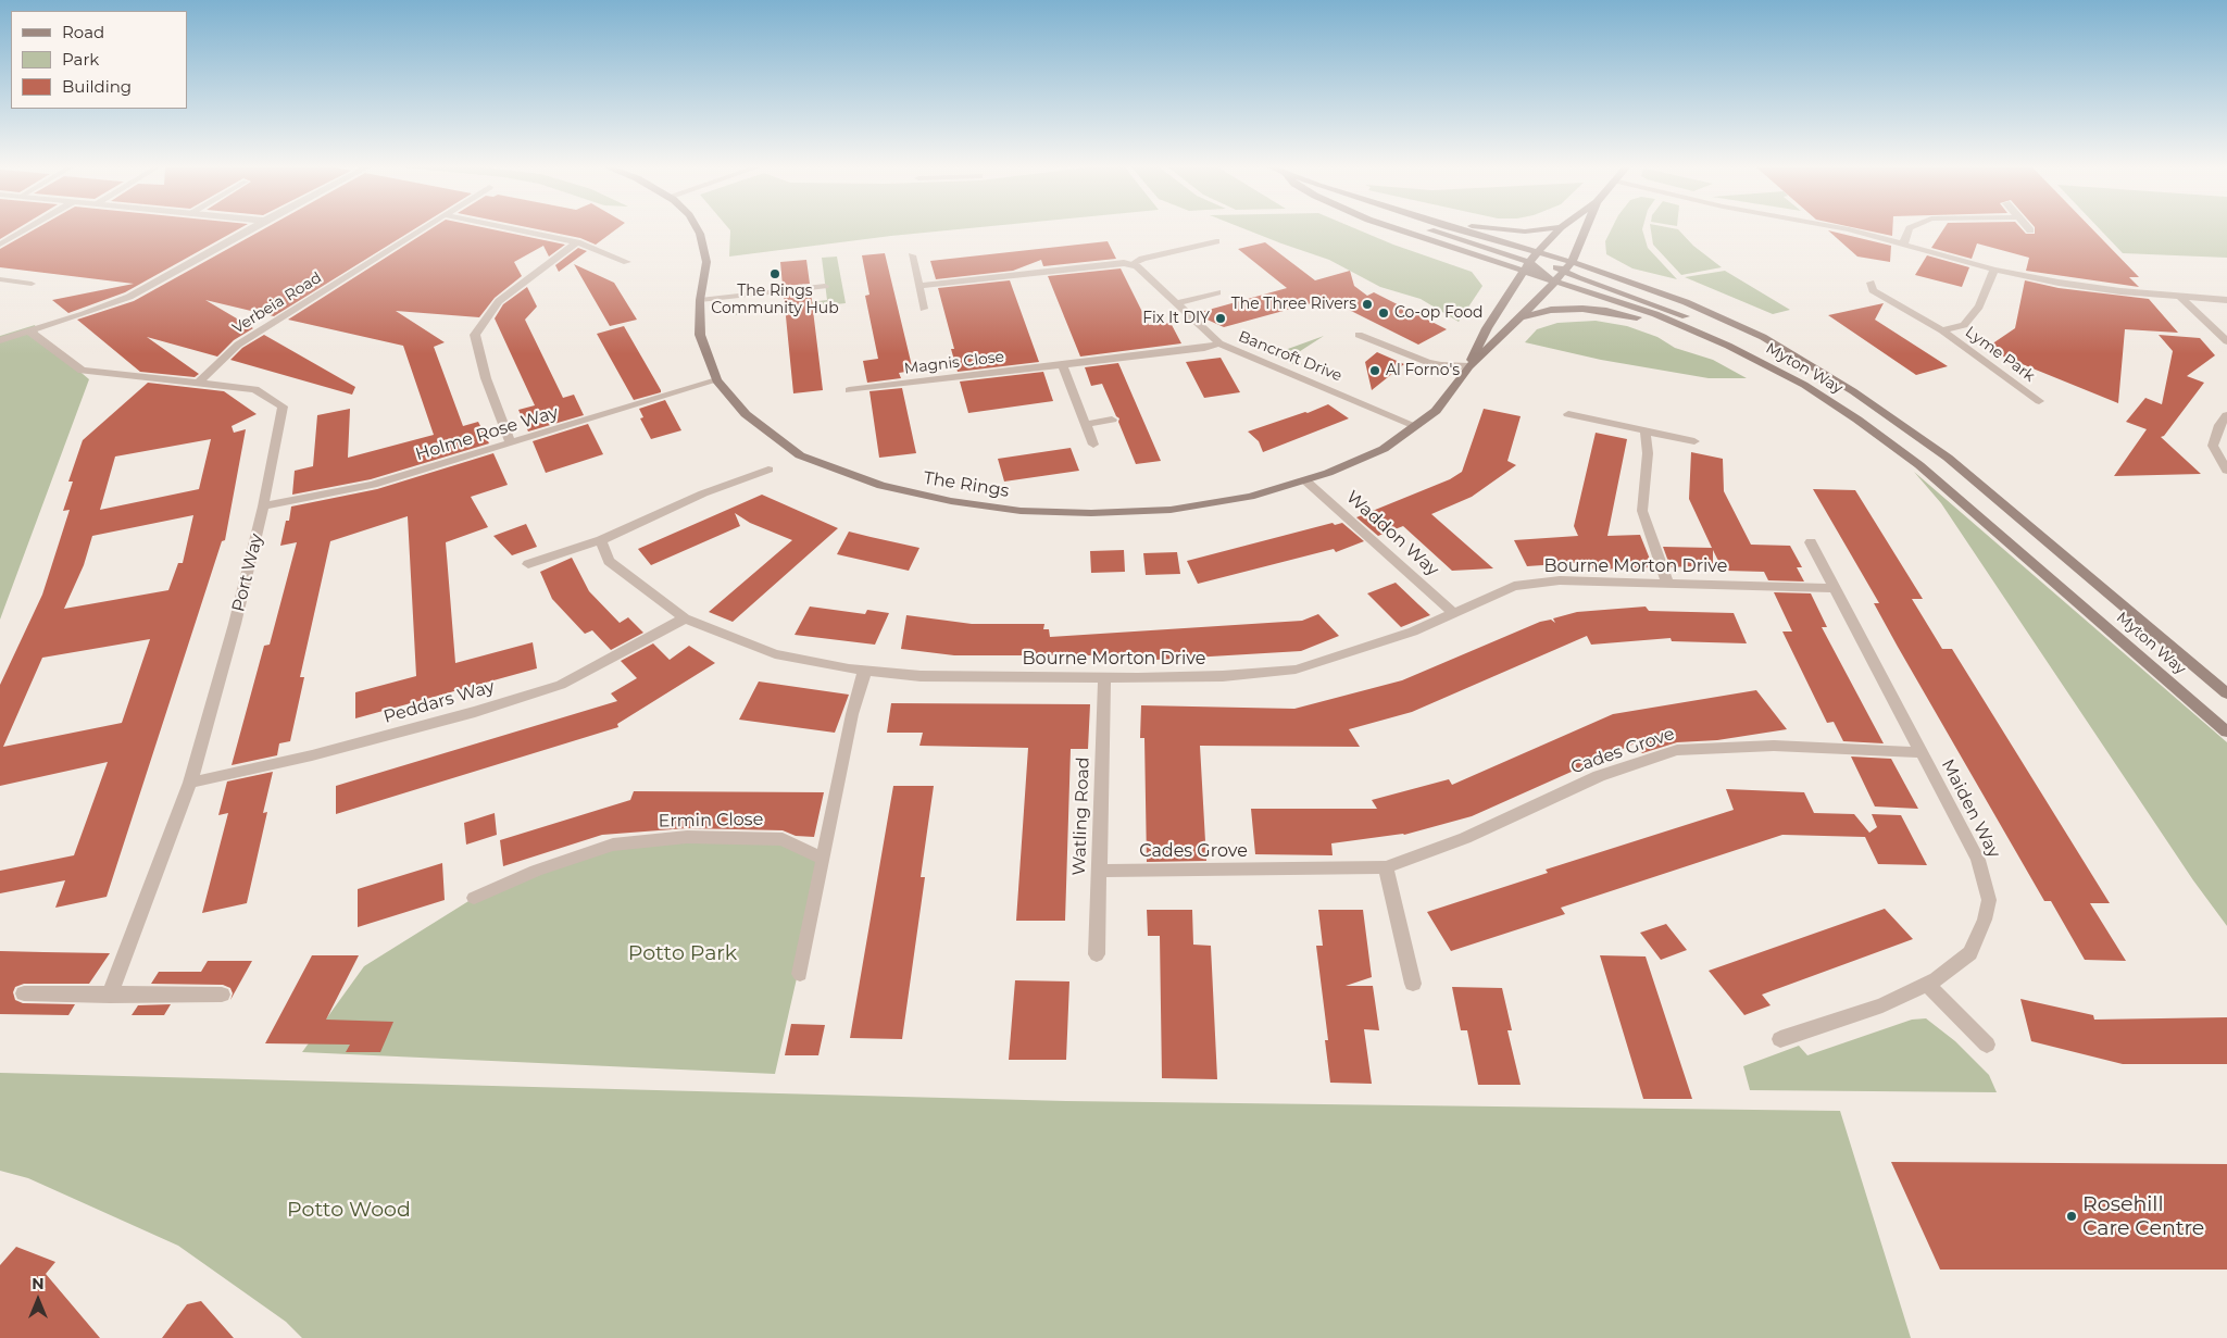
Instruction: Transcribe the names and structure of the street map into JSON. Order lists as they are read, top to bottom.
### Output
{
  "streets": {
    "street": [
      "Verbeia Road",
      "Lyme Park",
      "Bancroft Drive",
      "Magnis Close",
      "Myton Way",
      "Holme Rose Way",
      "The Rings",
      "Waddon Way",
      "Bourne Morton Drive",
      "Port Way",
      "Peddars Way",
      "Cades Grove",
      "Maiden Way",
      "Watling Road",
      "Ermin Close"
    ]
  },
  "crossings": [
    ["Verbeia Road", "Port Way"],
    ["Bancroft Drive", "Magnis Close"],
    ["Bancroft Drive", "The Rings"],
    ["Myton Way", "The Rings"],
    ["Holme Rose Way", "The Rings"],
    ["Holme Rose Way", "Port Way"],
    ["The Rings", "Waddon Way"],
    ["Waddon Way", "Bourne Morton Drive"],
    ["Bourne Morton Drive", "Peddars Way"],
    ["Bourne Morton Drive", "Maiden Way"],
    ["Bourne Morton Drive", "Watling Road"],
    ["Port Way", "Peddars Way"],
    ["Cades Grove", "Maiden Way"],
    ["Cades Grove", "Watling Road"]
  ],
  "parks": ["Potto Park", "Potto Wood"],
  "places": [
    "The Rings Community Hub",
    "The Three Rivers",
    "Co-op Food",
    "Fix It DIY",
    "Al Forno's",
    "Rosehill Care Centre"
  ],
  "legend": ["Road", "Park", "Building"],
  "north": "top"
}
